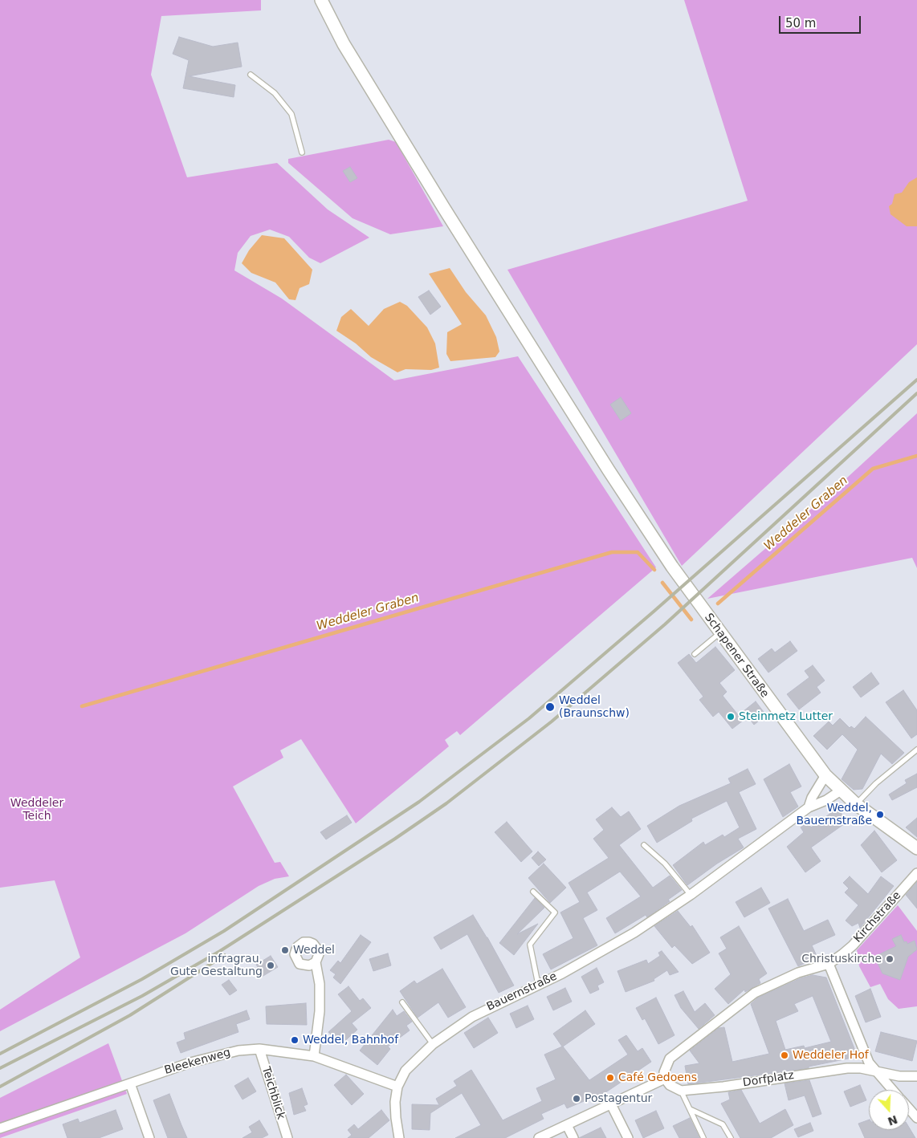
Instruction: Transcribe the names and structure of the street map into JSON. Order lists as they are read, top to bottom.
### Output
{
  "streets": {
    "street": [
      "Schapener Straße",
      "Kirchstraße",
      "Bauernstraße",
      "Bleekenweg",
      "Dorfplatz",
      "Teichblick"
    ]
  },
  "crossings": [
    ["Schapener Straße", "Bauernstraße"],
    ["Bleekenweg", "Teichblick"]
  ],
  "water": ["Weddeler Graben"],
  "parks": ["Weddeler Teich"],
  "places": [
    "Weddel (Braunschw)",
    "Steinmetz Lutter",
    "Weddel, Bauernstraße",
    "Weddel",
    "Christuskirche",
    "infragrau, Gute Gestaltung",
    "Weddel, Bahnhof",
    "Weddeler Hof",
    "Café Gedoens",
    "Postagentur"
  ],
  "scale_bar": "50 m",
  "north": "bottom"
}
